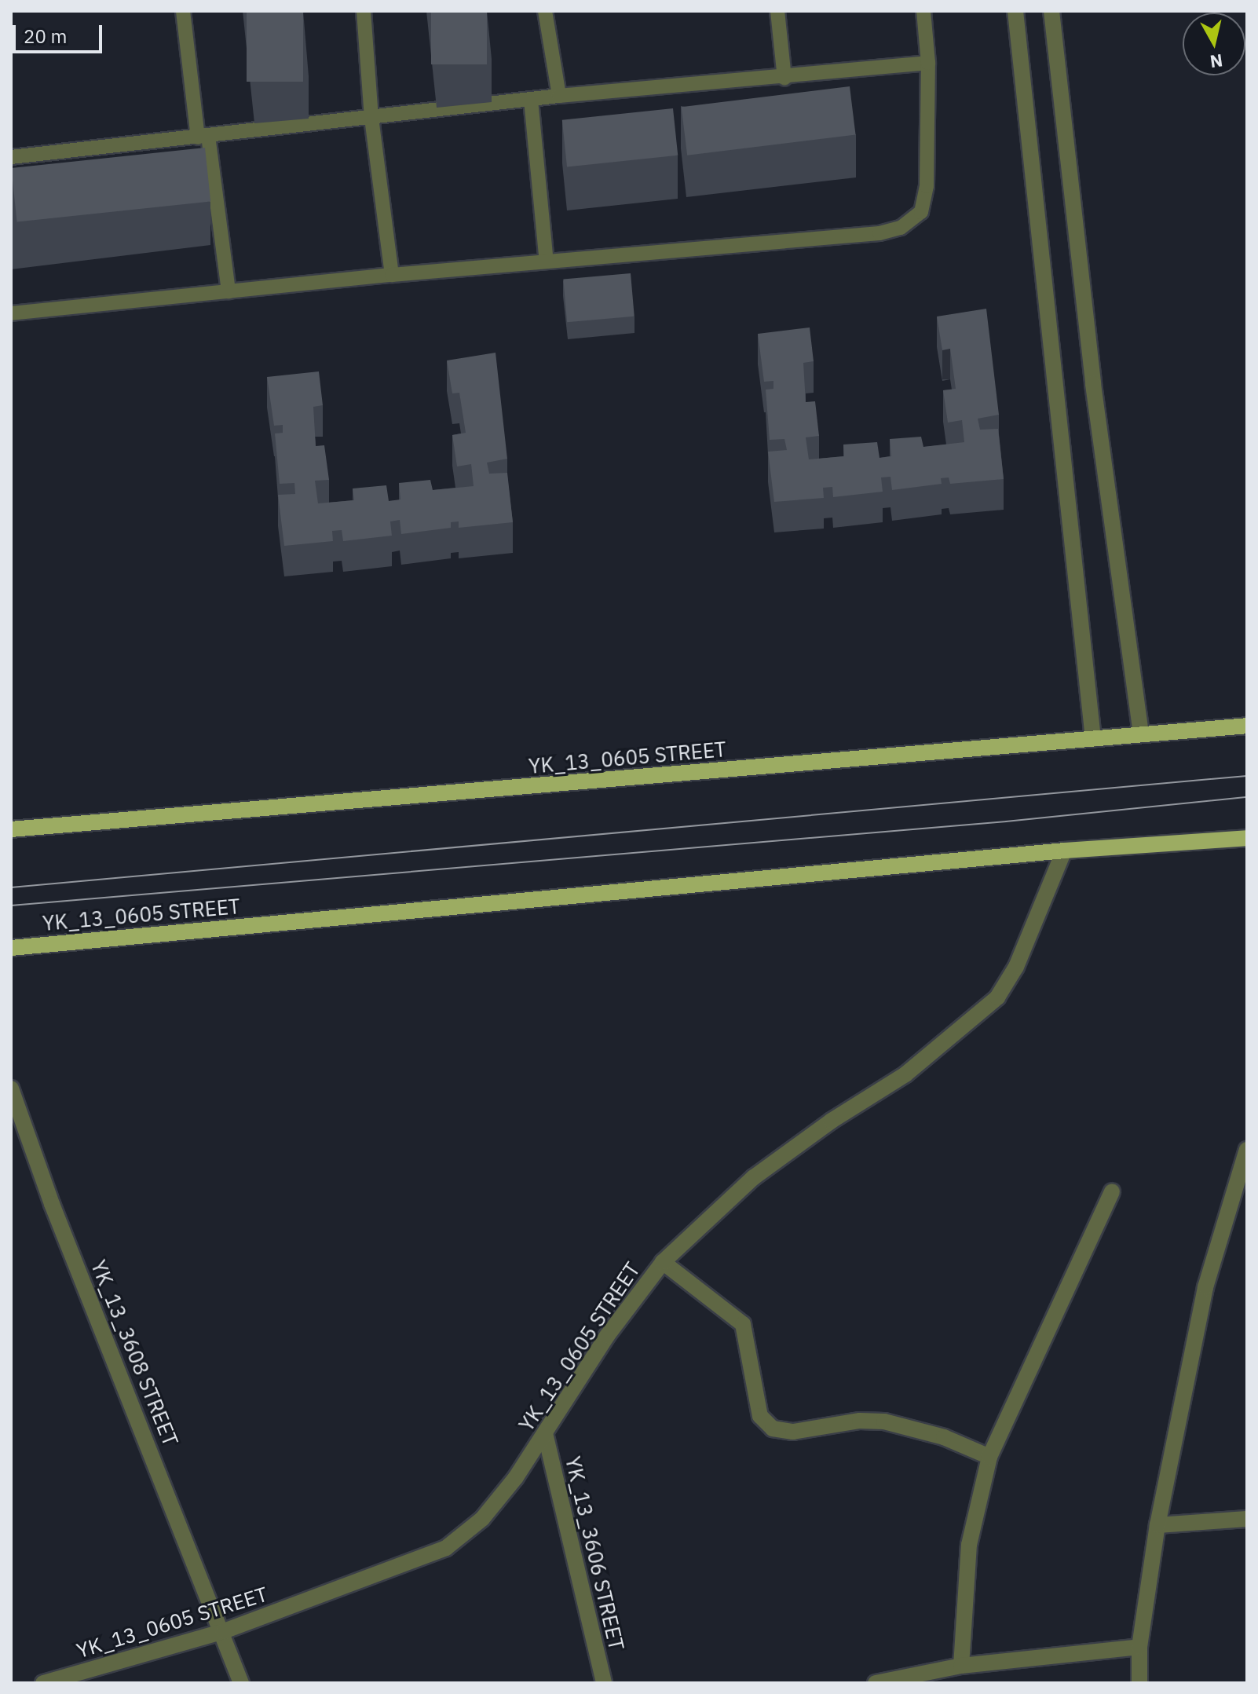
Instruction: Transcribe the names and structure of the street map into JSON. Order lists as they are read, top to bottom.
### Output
{
  "streets": {
    "main road": ["YK_13_0605 STREET"],
    "street": ["YK_13_3608 STREET", "YK_13_3606 STREET"]
  },
  "crossings": [
    ["YK_13_0605 STREET", "YK_13_3608 STREET"],
    ["YK_13_0605 STREET", "YK_13_3606 STREET"]
  ],
  "scale_bar": "20 m",
  "north": "bottom"
}
